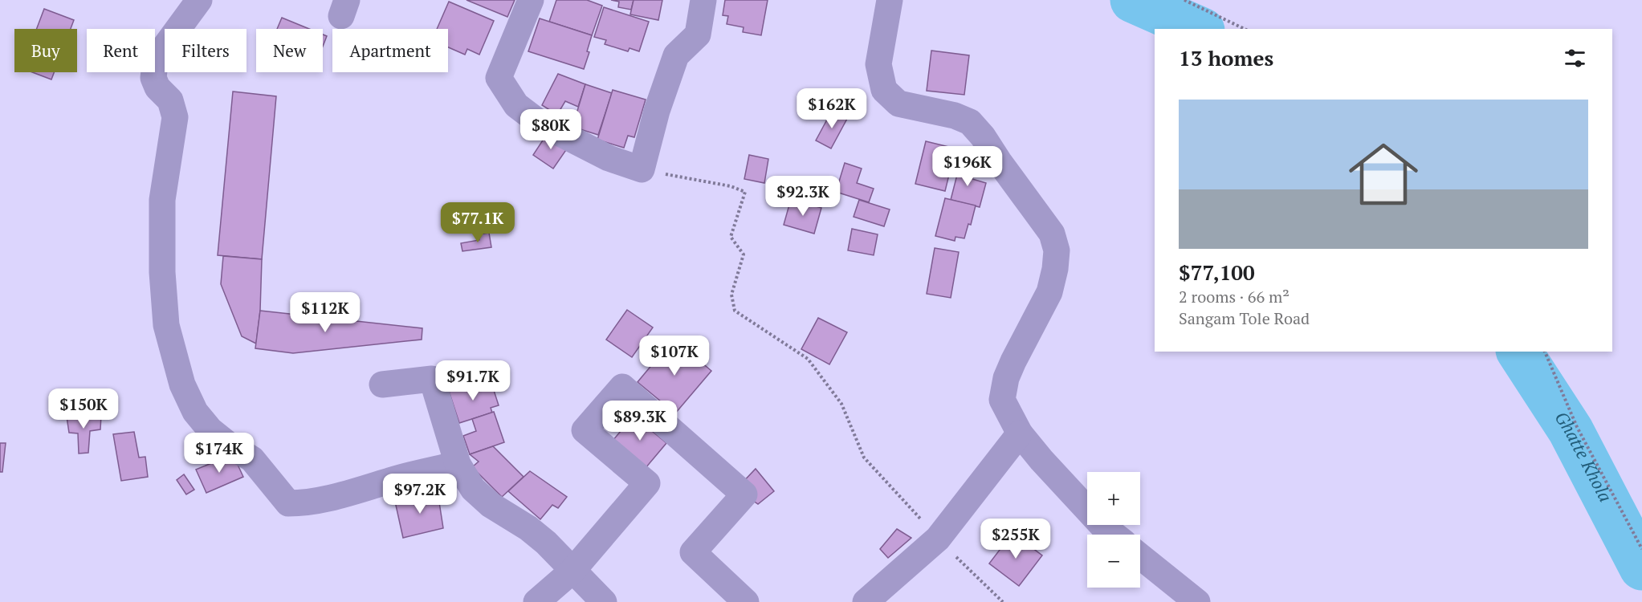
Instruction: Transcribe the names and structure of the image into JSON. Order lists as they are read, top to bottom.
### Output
{
  "water": ["Ghatte Khola"],
  "page": {
    "chip": [
      "Buy",
      "Rent",
      "Filters",
      "New",
      "Apartment"
    ],
    "heading": "13 homes",
    "list": [
      {
        "name": "$77,100",
        "note": "2 rooms · 66 m² · Sangam Tole Road"
      }
    ],
    "price": [
      "$162K",
      "$80K",
      "$196K",
      "$92.3K",
      "$77.1K",
      "$112K",
      "$107K",
      "$91.7K",
      "$150K",
      "$89.3K",
      "$174K",
      "$97.2K",
      "$255K"
    ],
    "map_buttons": ["+", "−"]
  }
}
